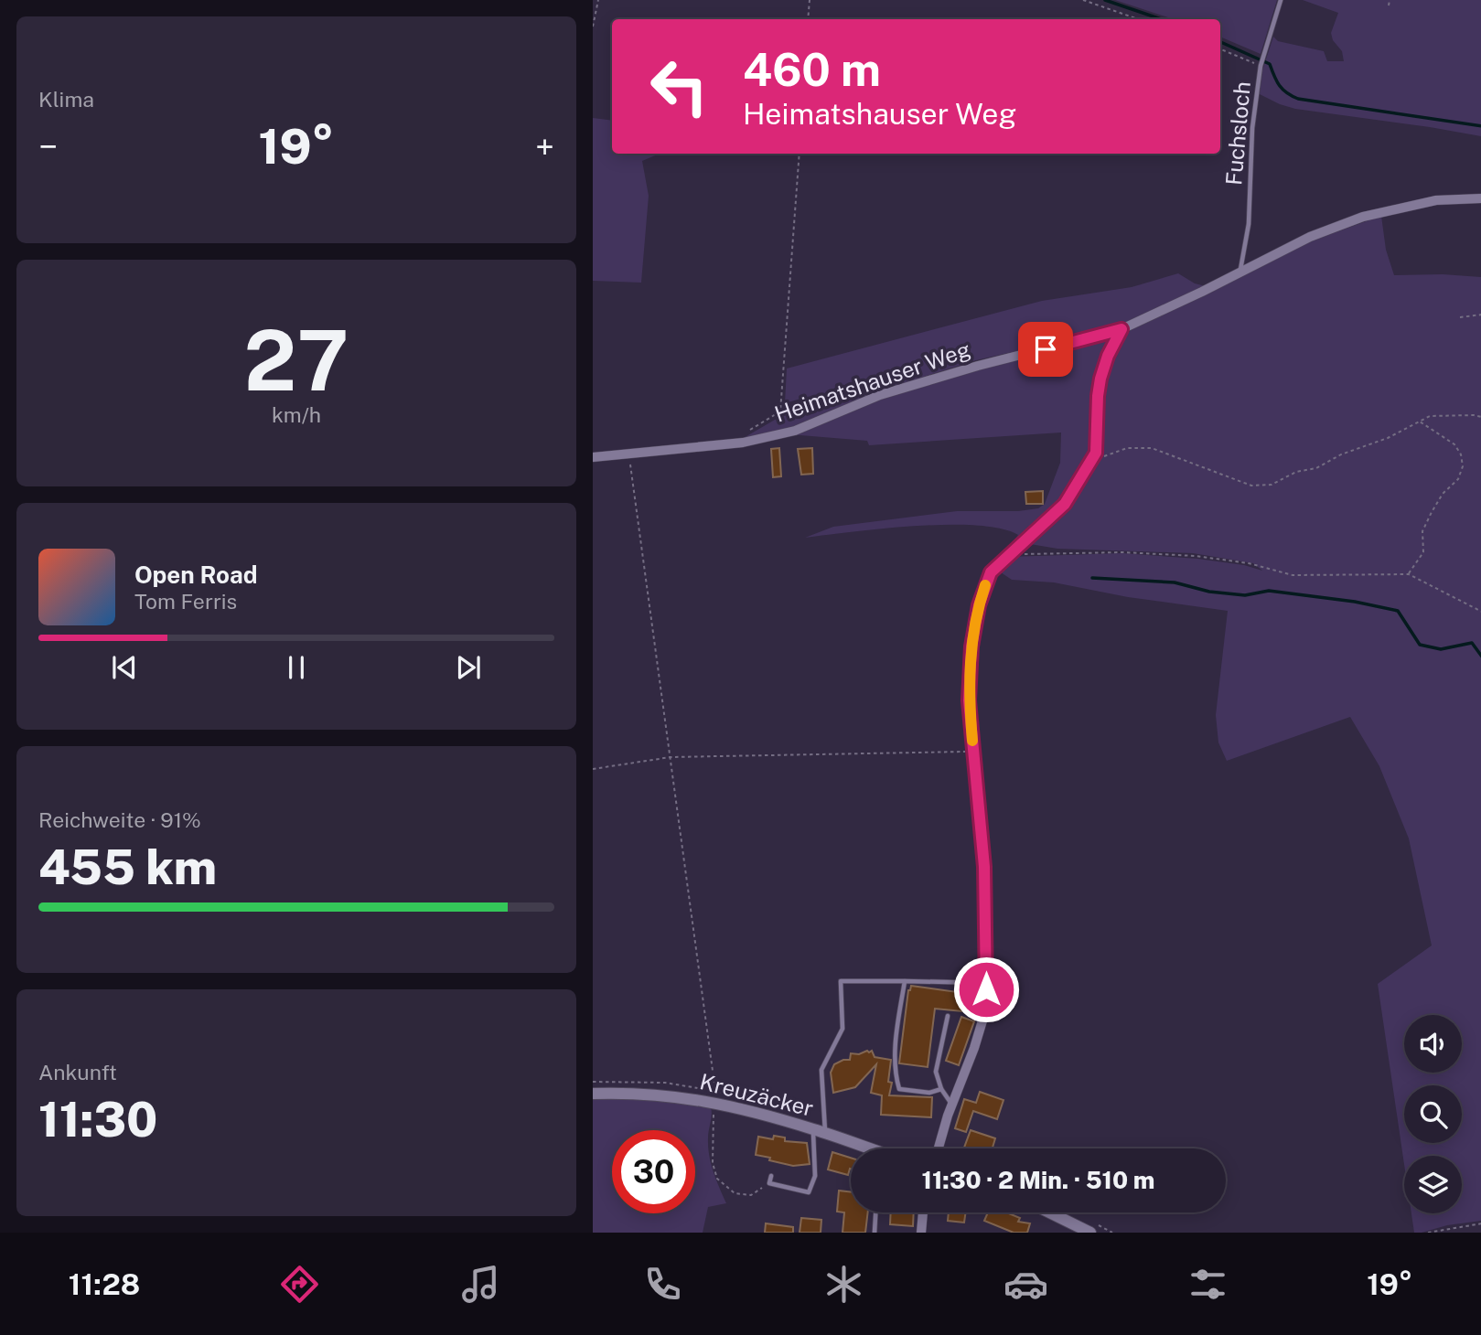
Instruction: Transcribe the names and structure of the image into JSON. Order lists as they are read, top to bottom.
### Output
{
  "streets": {
    "street": ["Heimatshauser Weg", "Kreuzäcker"],
    "lane": ["Fuchsloch"]
  },
  "crossings": [
    ["Fuchsloch", "Heimatshauser Weg"]
  ],
  "page": {
    "tile": [
      "Klima",
      ["27", "km/h"],
      ["Reichweite · 91%", "455 km"],
      ["Ankunft", "11:30"]
    ],
    "turn": ["460 m", "Heimatshauser Weg"],
    "heat": ["−", "19°", "+"],
    "song": ["Open Road", "Tom Ferris"],
    "limit": "30",
    "trip": "11:30 · 2 Min. · 510 m",
    "tabs": ["11:28", "19°"]
  }
}
